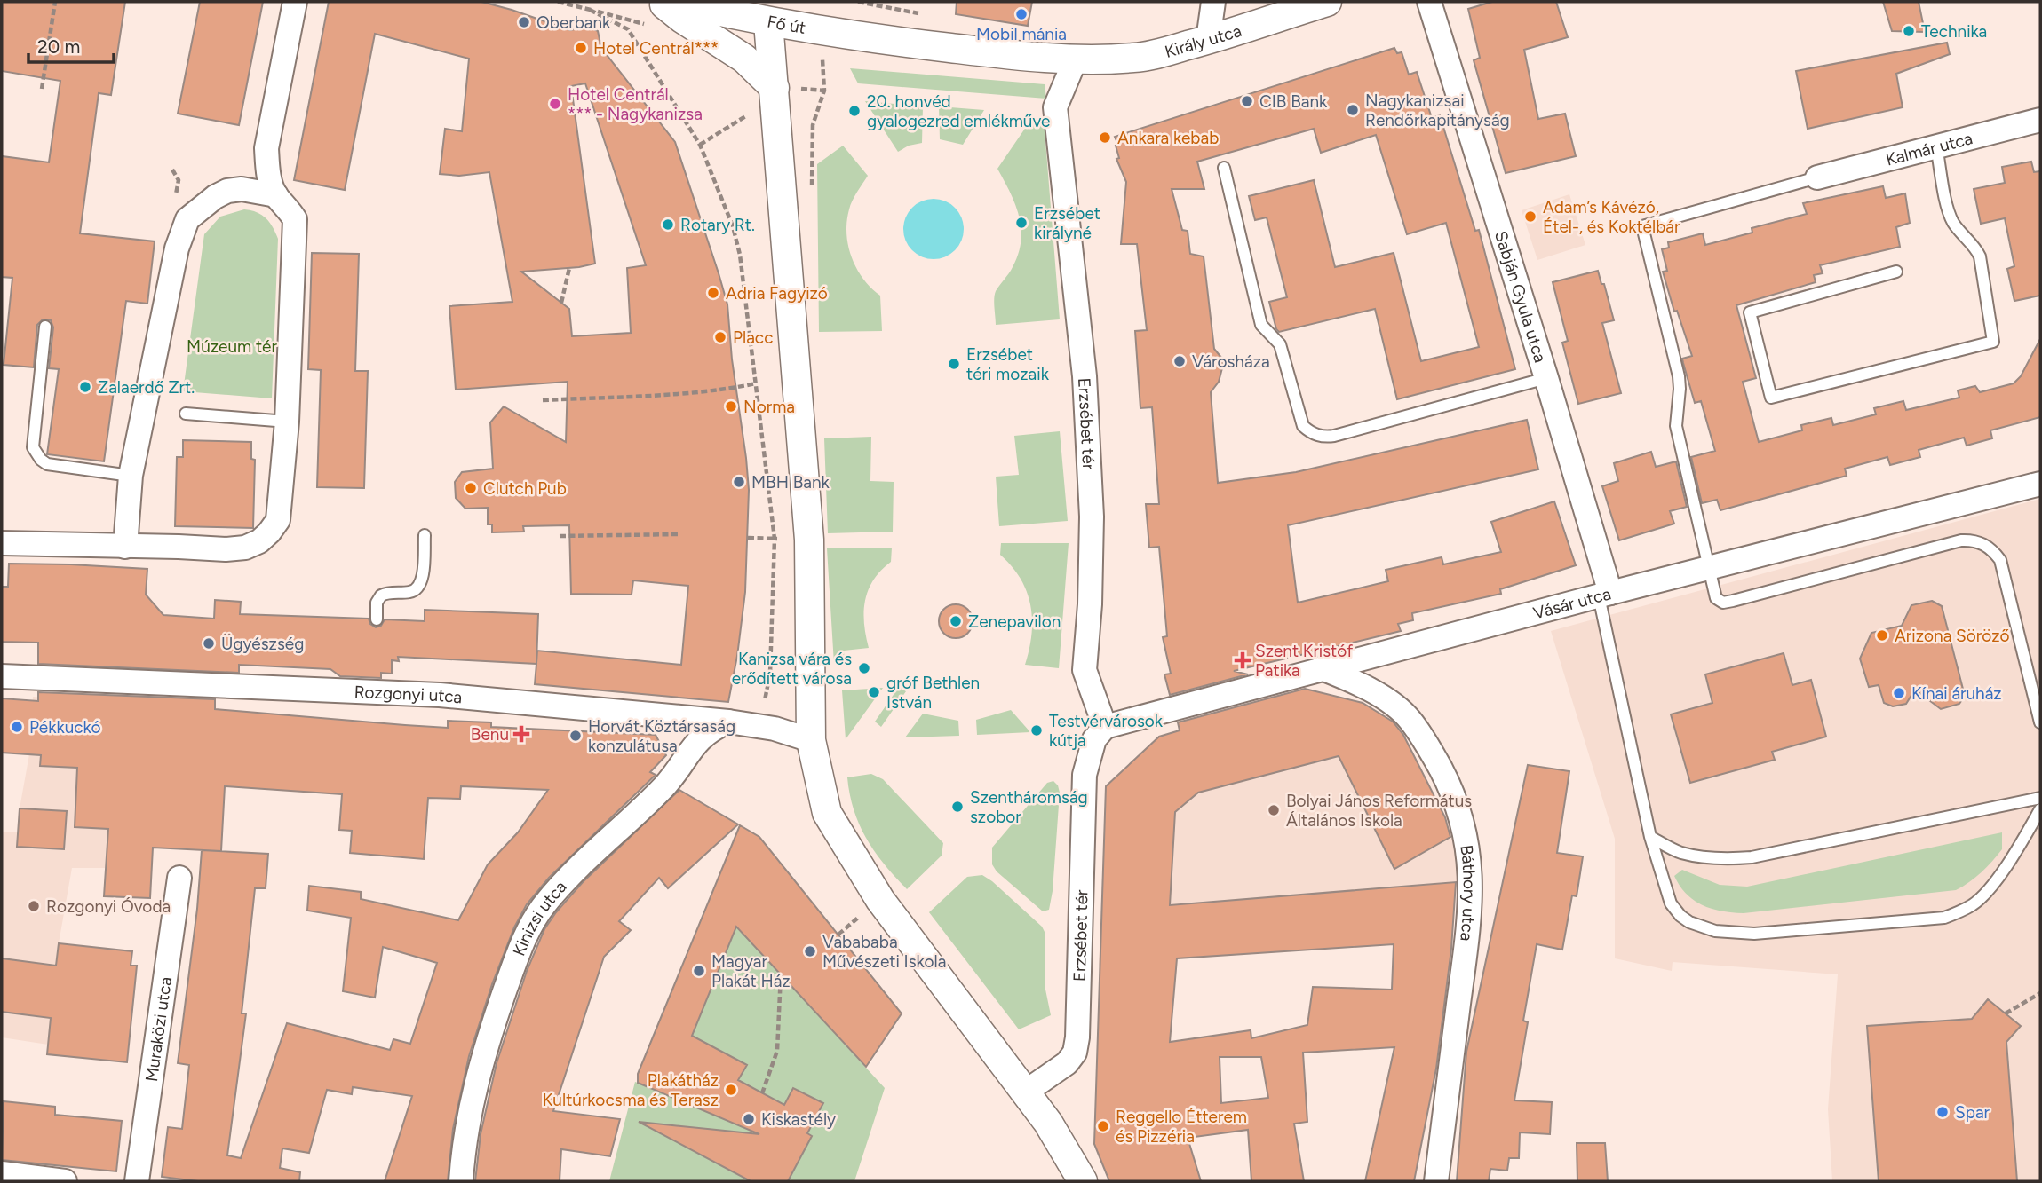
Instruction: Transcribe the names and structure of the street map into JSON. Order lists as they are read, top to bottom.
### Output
{
  "streets": {
    "street": [
      "Fő út",
      "Király utca",
      "Kalmár utca",
      "Sabján Gyula utca",
      "Erzsébet tér",
      "Vásár utca",
      "Rozgonyi utca",
      "Báthory utca",
      "Kinizsi utca",
      "Muraközi utca"
    ]
  },
  "crossings": [
    ["Fő út", "Király utca"],
    ["Fő út", "Erzsébet tér"],
    ["Király utca", "Erzsébet tér"],
    ["Sabján Gyula utca", "Vásár utca"],
    ["Erzsébet tér", "Vásár utca"],
    ["Vásár utca", "Báthory utca"],
    ["Rozgonyi utca", "Kinizsi utca"]
  ],
  "parks": ["Múzeum tér"],
  "places": {
    "other": [
      "Mobil mánia",
      "Oberbank",
      "Technika",
      "Hotel Centrál***",
      "CIB Bank",
      "Hotel Centrál *** - Nagykanizsa",
      "Nagykanizsai Rendőrkapitányság",
      "20. honvéd gyalogezred emlékműve",
      "Ankara kebab",
      "Adam’s Kávézó, Étel-, és Koktélbár",
      "Erzsébet királyné",
      "Rotary Rt.",
      "Adria Fagyizó",
      "Placc",
      "Városháza",
      "Erzsébet téri mozaik",
      "Zalaerdő Zrt.",
      "Norma",
      "MBH Bank",
      "Clutch Pub",
      "Zenepavilon",
      "Arizona Söröző",
      "Ügyészség",
      "Kanizsa vára és erődített városa",
      "gróf Bethlen István",
      "Kínai áruház",
      "Pékkuckó",
      "Testvérvárosok kútja",
      "Horvát Köztársaság konzulátusa",
      "Szentháromság szobor",
      "Bolyai János Református Általános Iskola",
      "Rozgonyi Óvoda",
      "Vabababa Művészeti Iskola",
      "Magyar Plakát Ház",
      "Plakátház Kultúrkocsma és Terasz",
      "Spar",
      "Kiskastély",
      "Reggello Étterem és Pizzéria"
    ],
    "health": ["Szent Kristóf Patika", "Benu"]
  },
  "scale_bar": "20 m"
}
